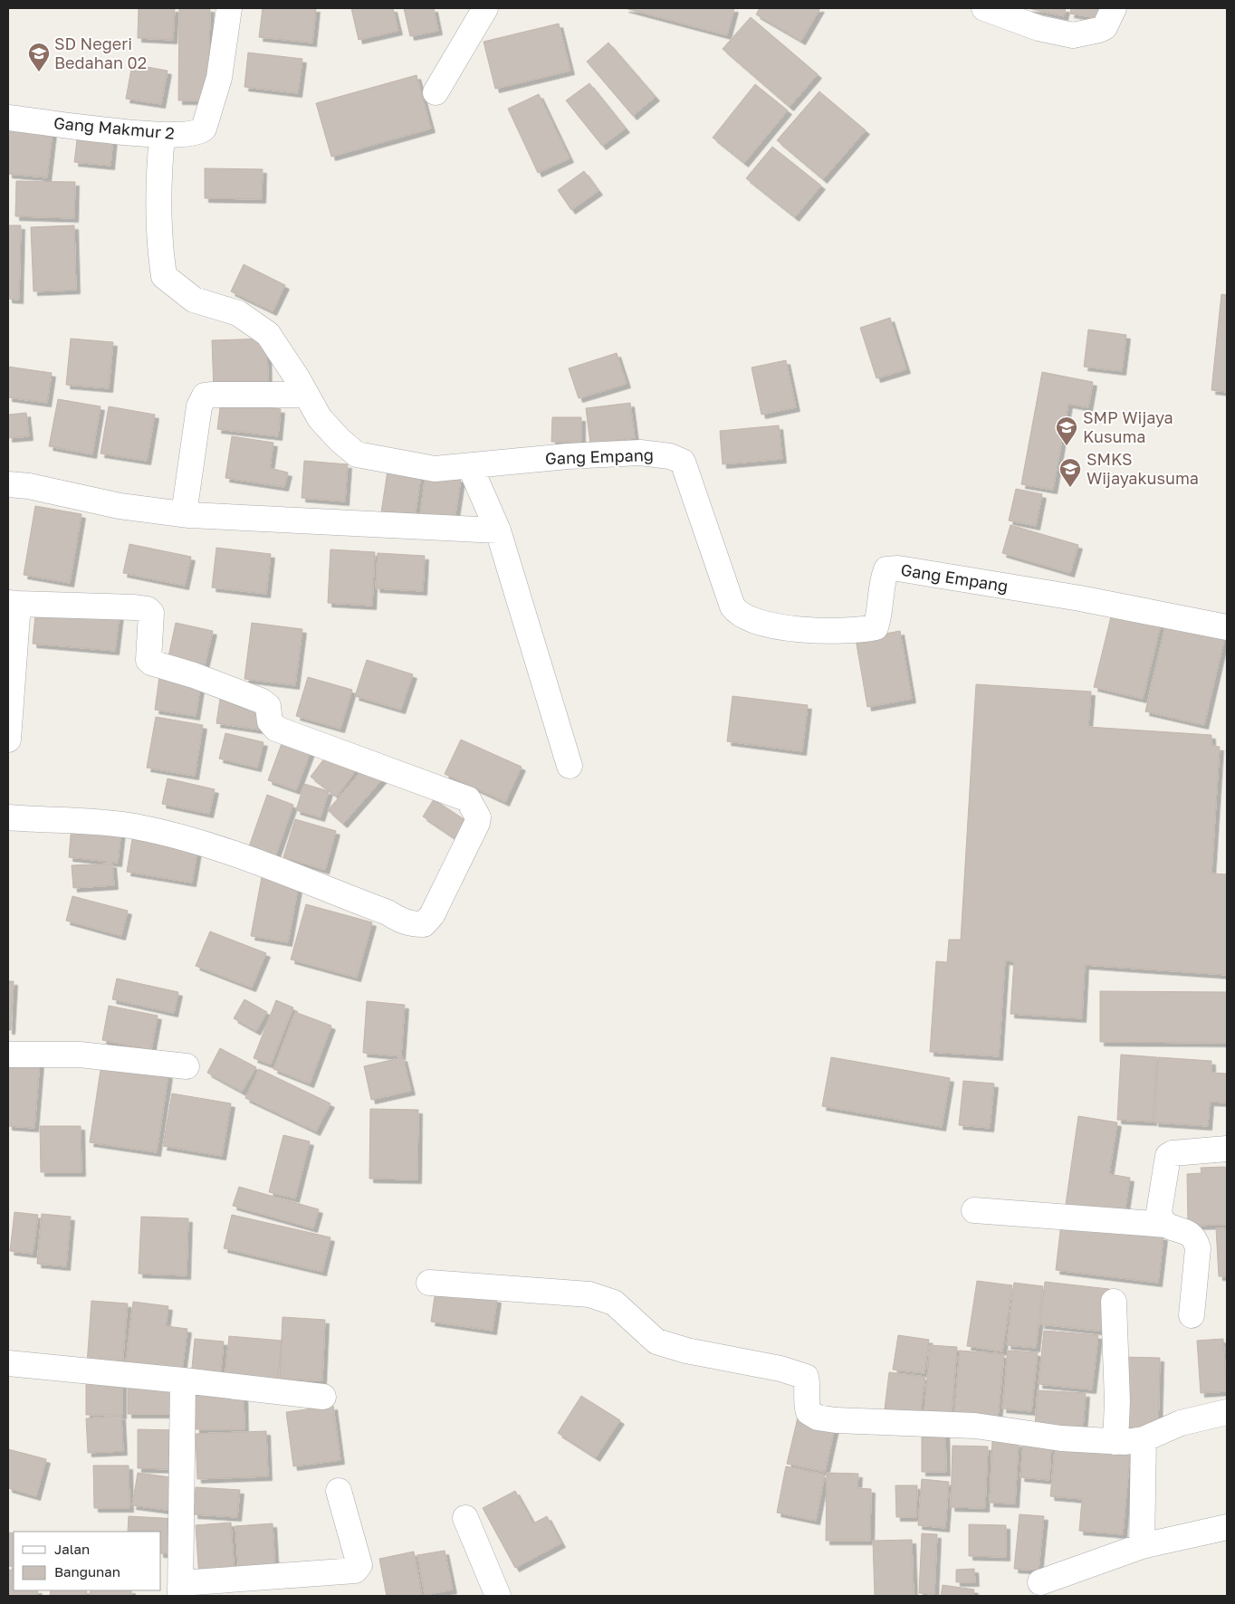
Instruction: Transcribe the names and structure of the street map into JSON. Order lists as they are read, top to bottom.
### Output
{
  "streets": {
    "street": ["Gang Makmur 2", "Gang Empang"]
  },
  "crossings": [
    ["Gang Makmur 2", "Gang Empang"]
  ],
  "places": {
    "school or university": ["SD Negeri Bedahan 02", "SMP Wijaya Kusuma", "SMKS Wijayakusuma"]
  },
  "legend": ["Jalan", "Bangunan"]
}
